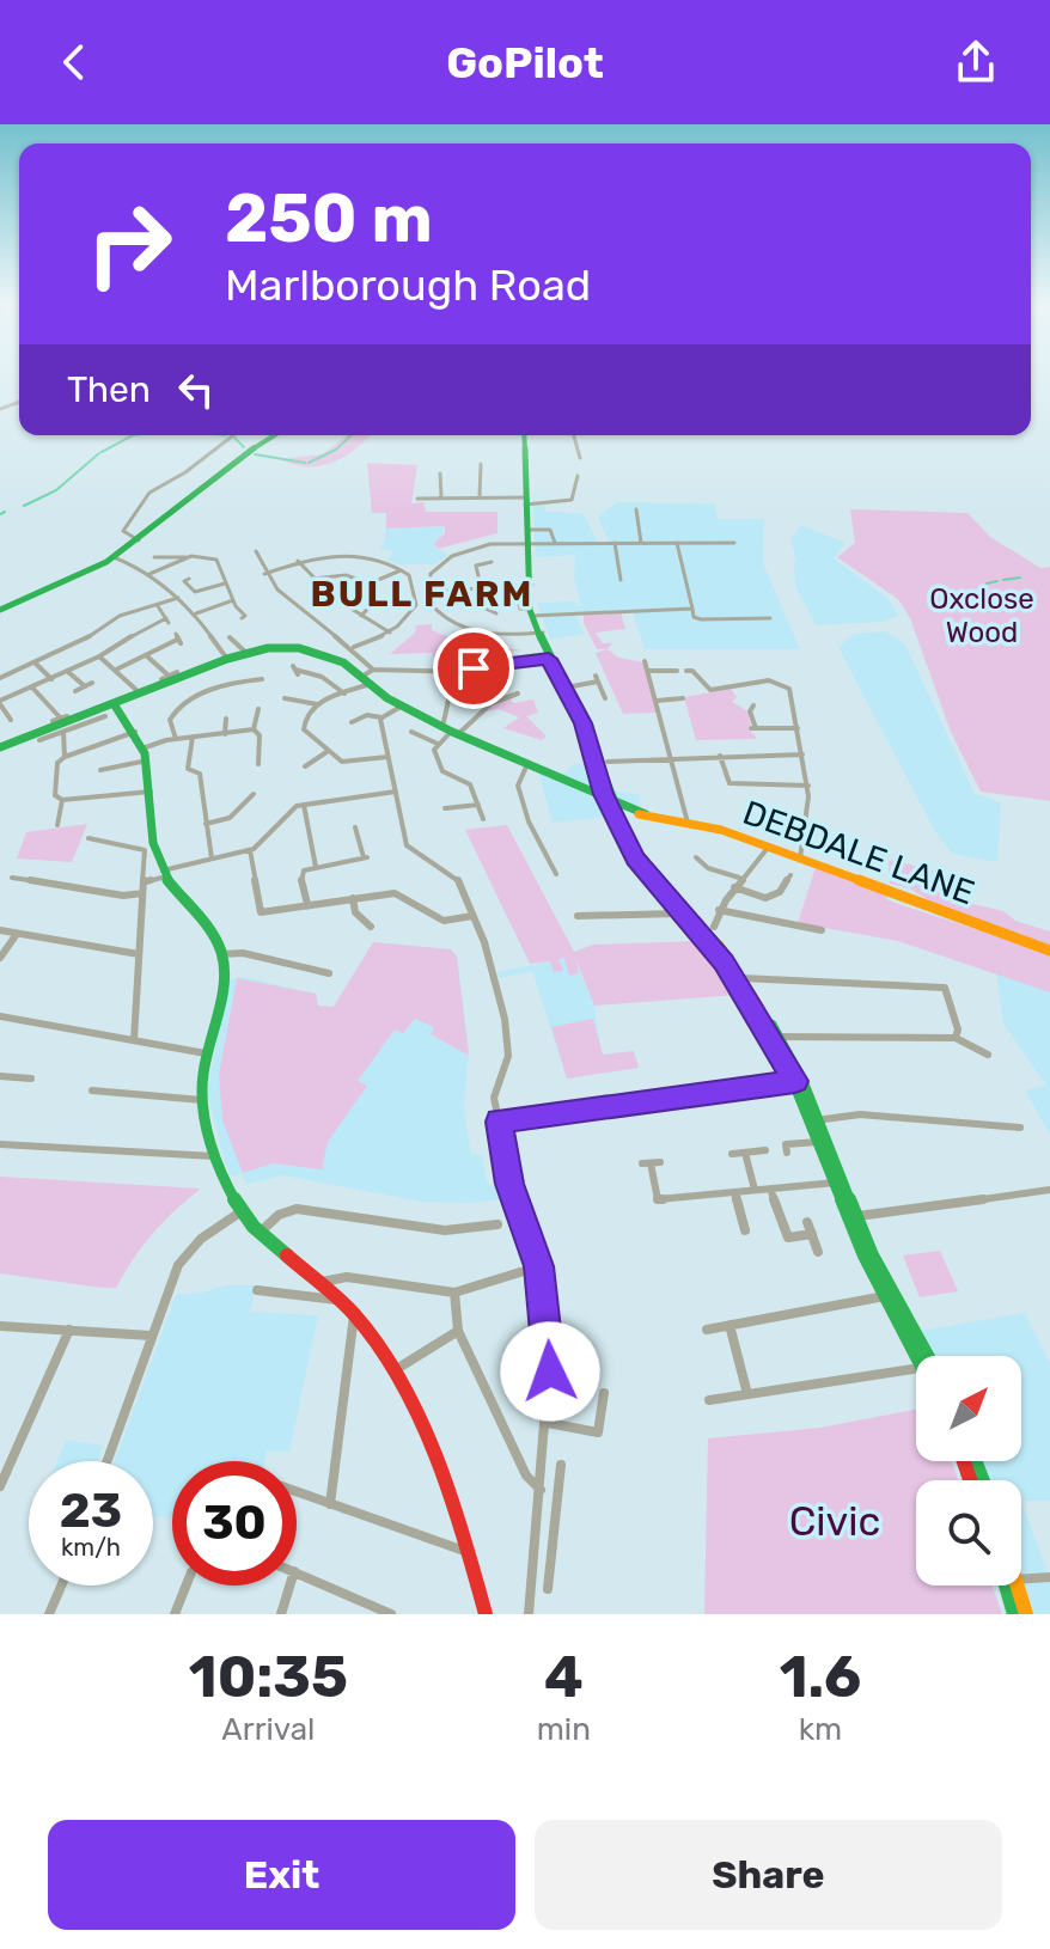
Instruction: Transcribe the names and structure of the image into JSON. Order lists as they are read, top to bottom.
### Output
{
  "streets": {
    "main road": ["DEBDALE LANE"]
  },
  "districts": ["BULL FARM"],
  "parks": ["Oxclose Wood", "Civic"],
  "north": "top right",
  "page": {
    "header": "GoPilot",
    "turn": ["250 m", "Marlborough Road"],
    "then": "Then",
    "speed": "23 km/h",
    "limit": "30",
    "eta": [
      "10:35",
      "Arrival",
      "4",
      "min",
      "1.6",
      "km"
    ],
    "buttons": ["Exit", "Share"]
  }
}
